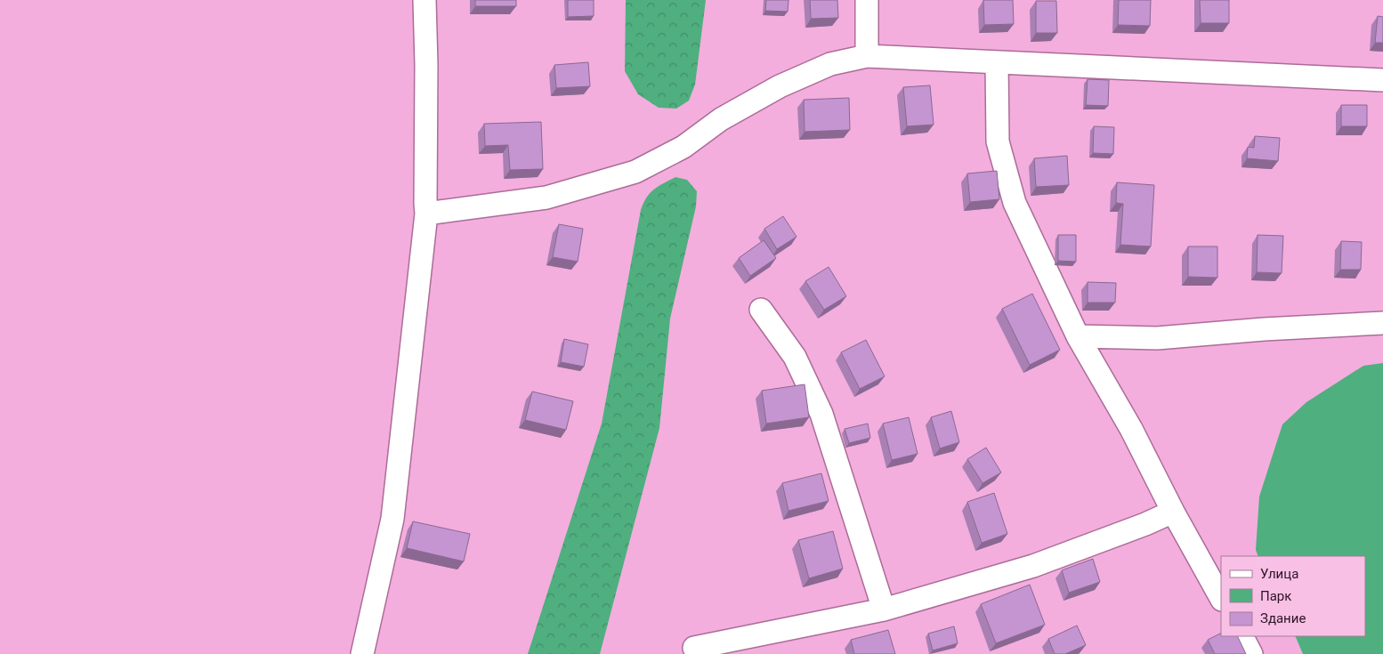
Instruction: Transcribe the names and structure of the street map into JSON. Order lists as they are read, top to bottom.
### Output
{
  "legend": ["Улица", "Парк", "Здание"]
}
